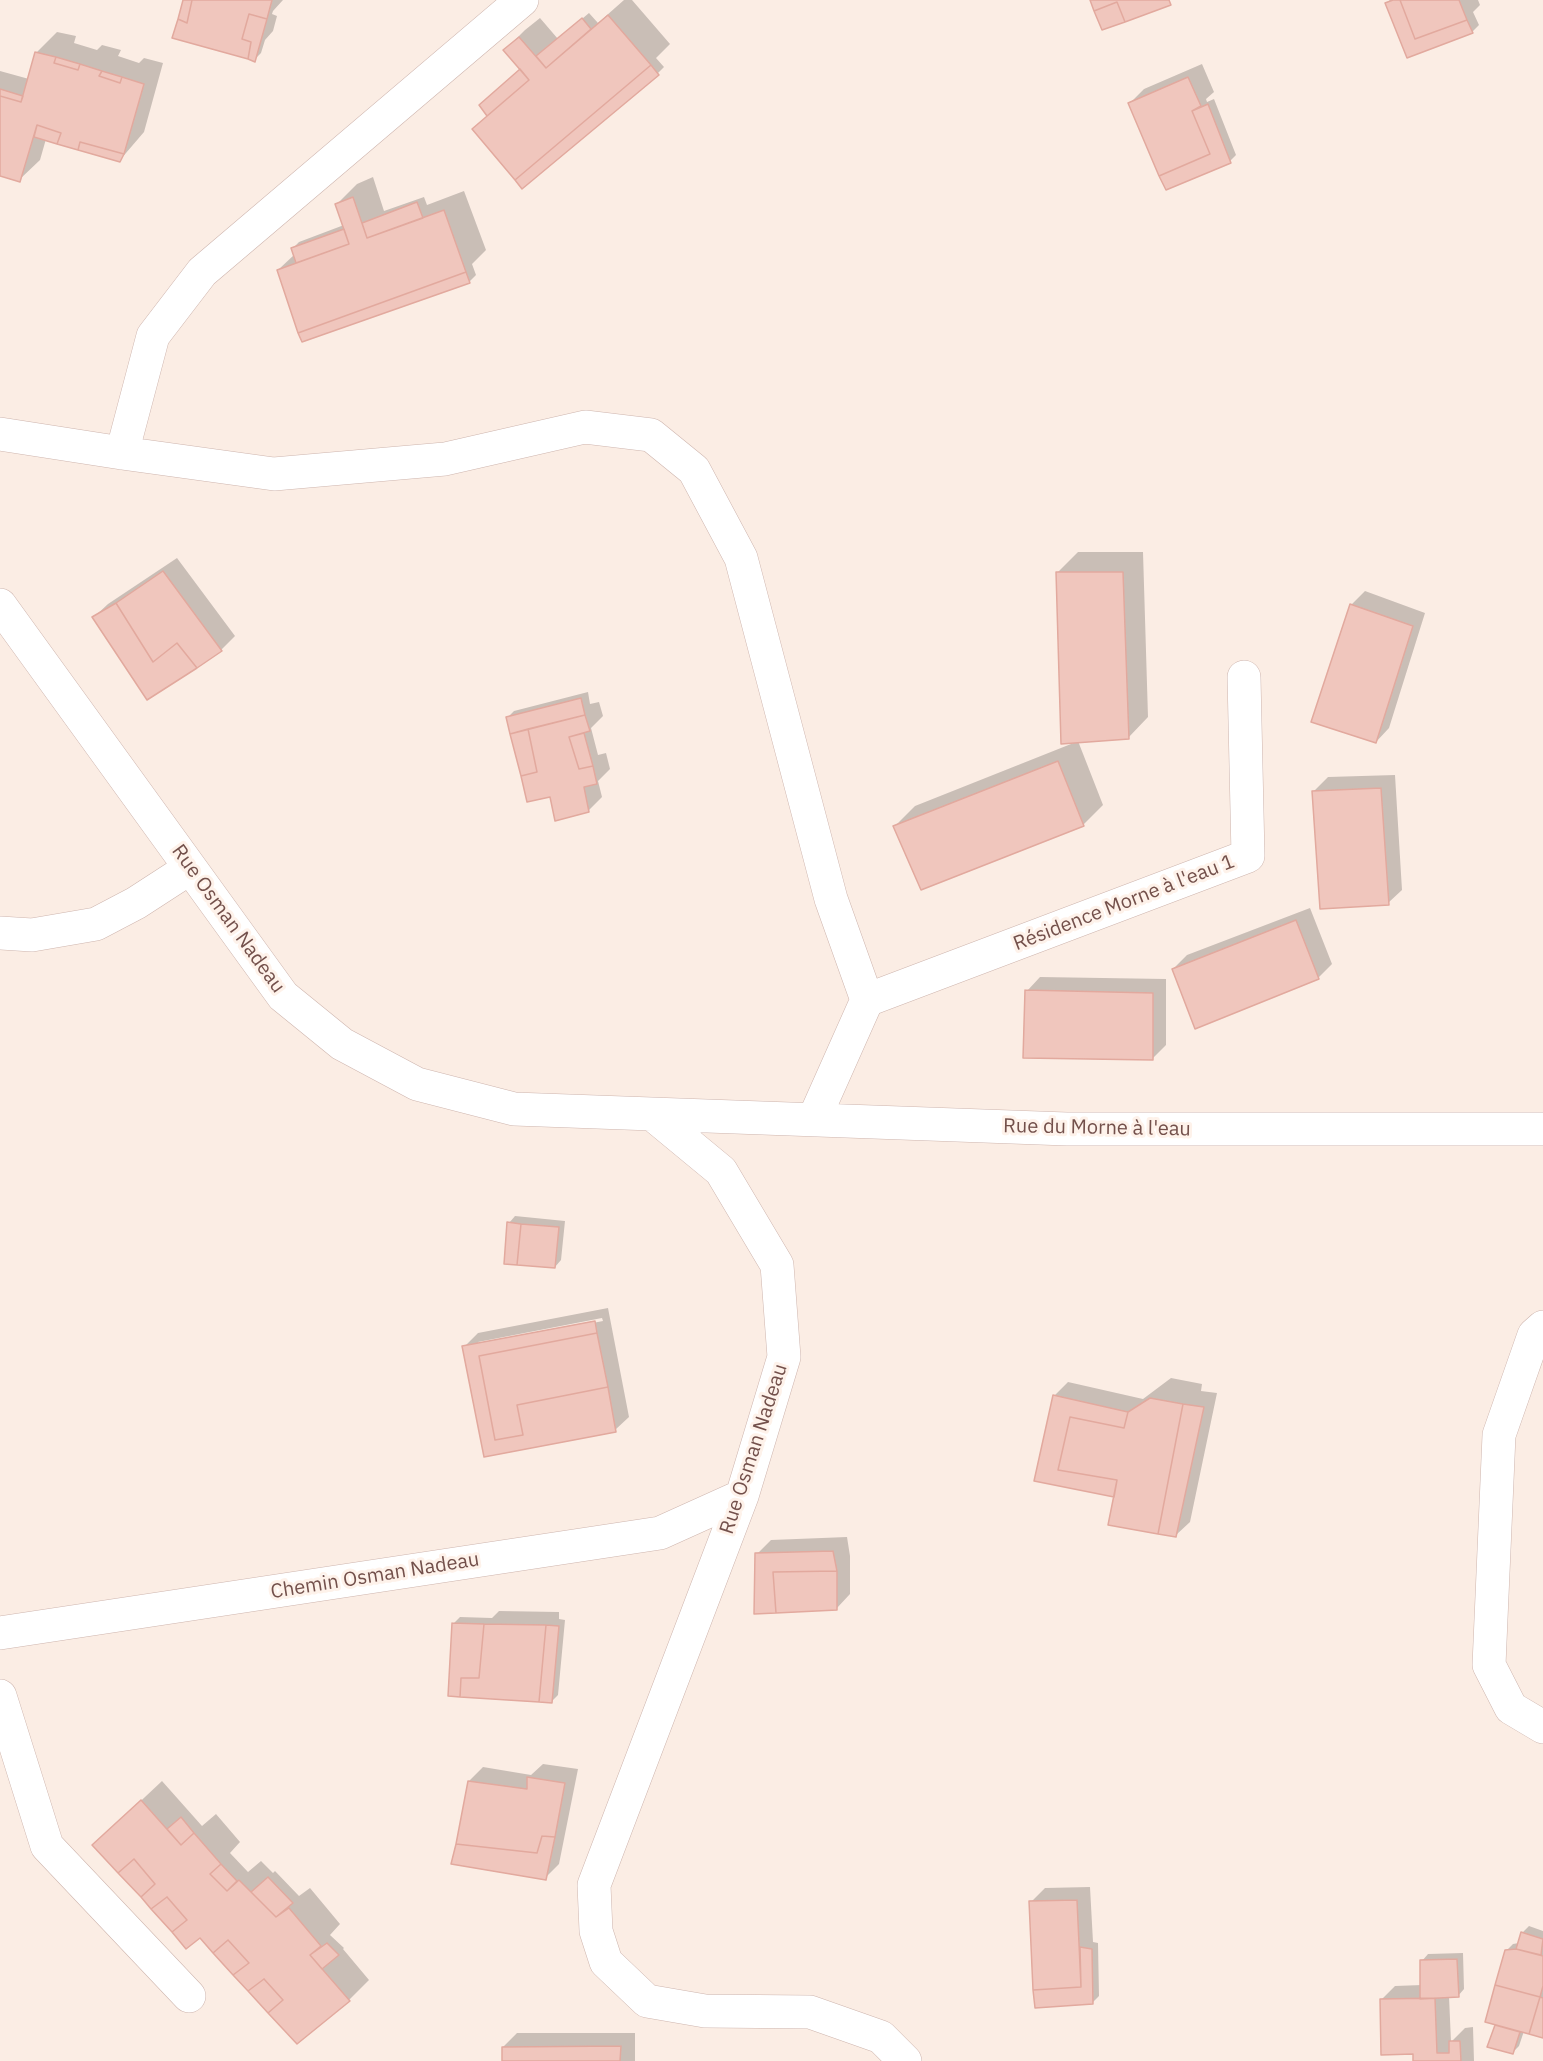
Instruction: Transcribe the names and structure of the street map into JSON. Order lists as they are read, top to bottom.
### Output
{
  "streets": {
    "street": [
      "Résidence Morne à l'eau 1",
      "Rue Osman Nadeau",
      "Rue du Morne à l'eau",
      "Chemin Osman Nadeau"
    ]
  },
  "crossings": [
    ["Rue Osman Nadeau", "Rue du Morne à l'eau"],
    ["Rue Osman Nadeau", "Chemin Osman Nadeau"]
  ]
}
